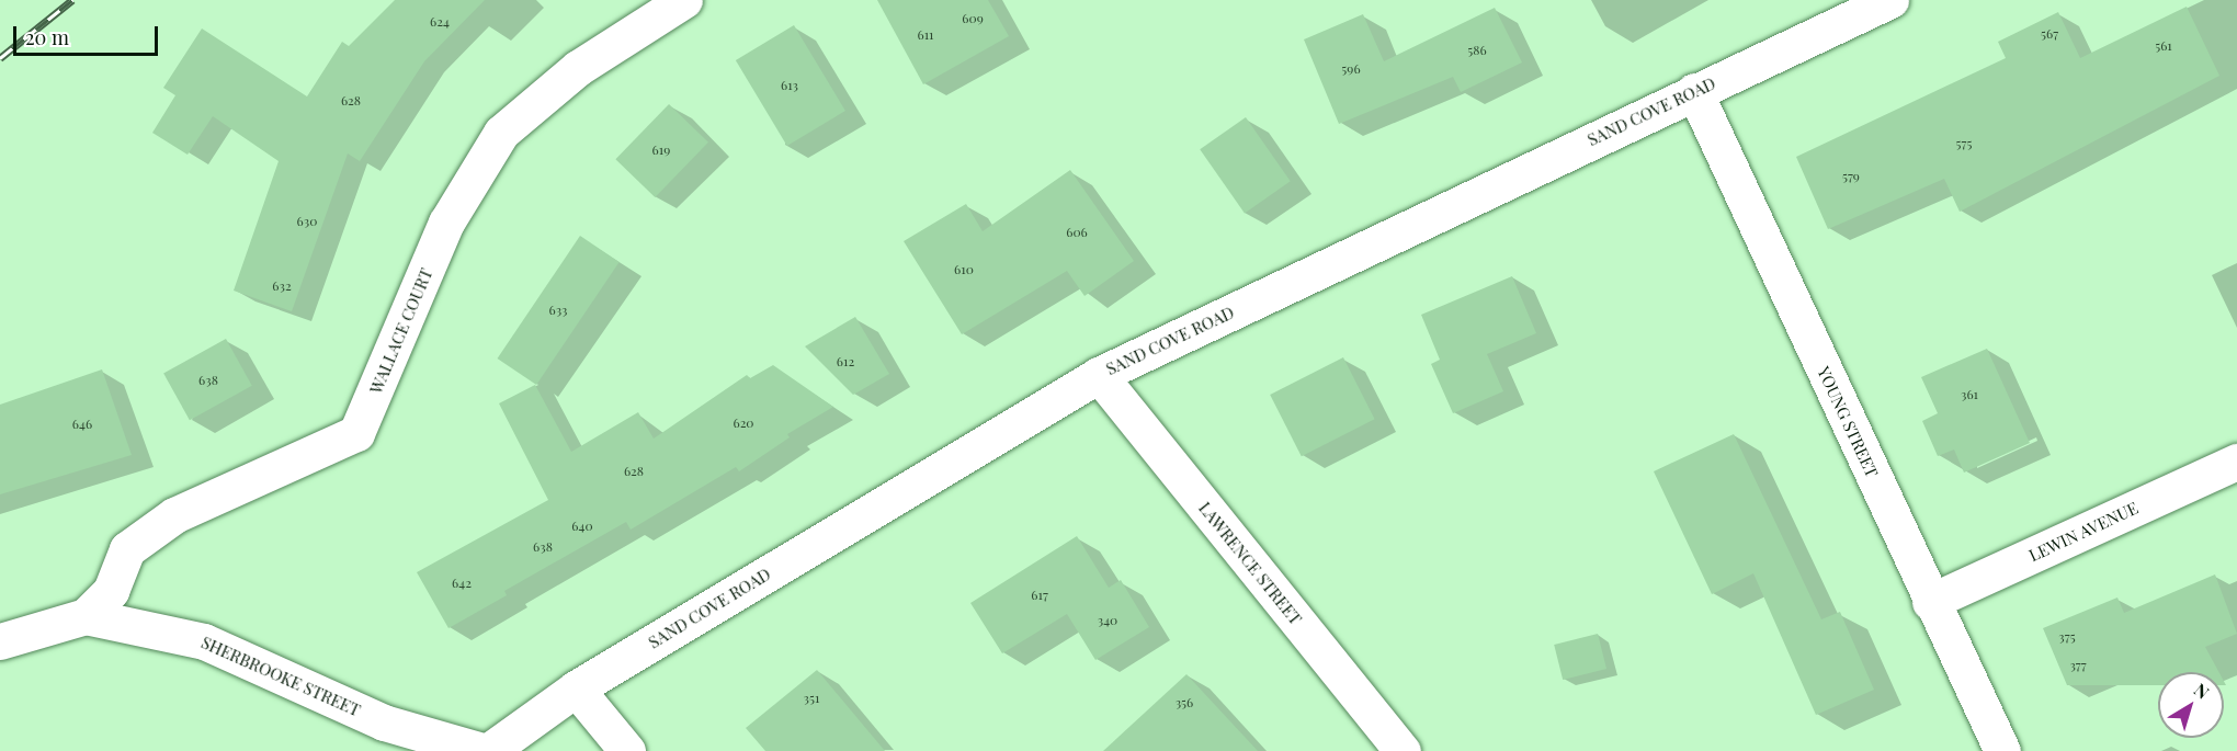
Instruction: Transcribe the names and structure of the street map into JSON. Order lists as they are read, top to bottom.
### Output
{
  "streets": {
    "street": [
      "SAND COVE ROAD",
      "WALLACE COURT",
      "YOUNG STREET",
      "LEWIN AVENUE",
      "LAWRENCE STREET",
      "SHERBROOKE STREET"
    ]
  },
  "crossings": [
    ["SAND COVE ROAD", "YOUNG STREET"],
    ["SAND COVE ROAD", "LAWRENCE STREET"],
    ["WALLACE COURT", "SHERBROOKE STREET"],
    ["YOUNG STREET", "LEWIN AVENUE"]
  ],
  "house_numbers": [
    "609",
    "624",
    "567",
    "611",
    "561",
    "586",
    "596",
    "613",
    "628",
    "575",
    "619",
    "579",
    "630",
    "606",
    "610",
    "632",
    "633",
    "612",
    "638",
    "361",
    "620",
    "646",
    "628",
    "640",
    "638",
    "642",
    "617",
    "340",
    "375",
    "377",
    "351",
    "356"
  ],
  "scale_bar": "20 m",
  "north": "top right"
}
